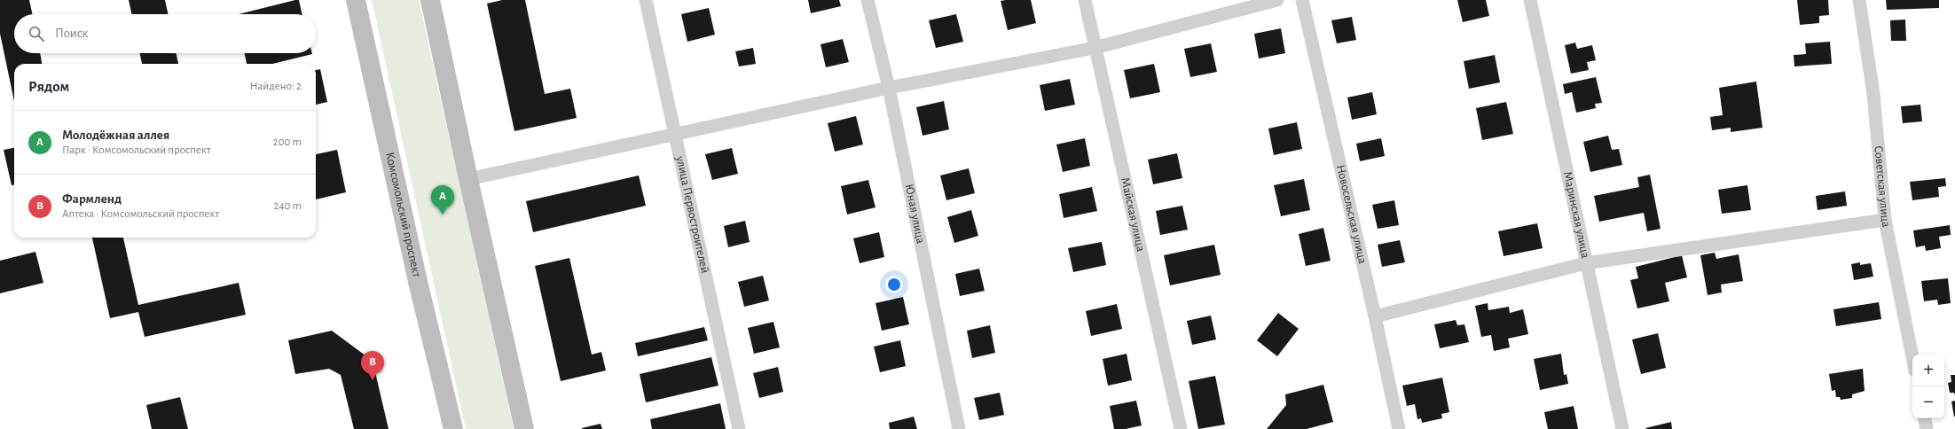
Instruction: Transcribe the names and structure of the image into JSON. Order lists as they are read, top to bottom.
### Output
{
  "streets": {
    "main road": ["Комсомольский проспект"],
    "street": [
      "Советская улица",
      "улица Первостроителей",
      "Юная улица",
      "Майская улица",
      "Новосельская улица",
      "Маринская улица"
    ]
  },
  "page": {
    "search": "Поиск",
    "heading": ["Рядом", "Найдено: 2"],
    "list": [
      {
        "mark": "A",
        "name": "Молодёжная аллея",
        "note": "Парк · Комсомольский проспект",
        "value": "200 m"
      },
      {
        "mark": "B",
        "name": "Фармленд",
        "note": "Аптека · Комсомольский проспект",
        "value": "240 m"
      }
    ],
    "pins": ["A", "B"],
    "map_buttons": ["+", "−"]
  }
}
